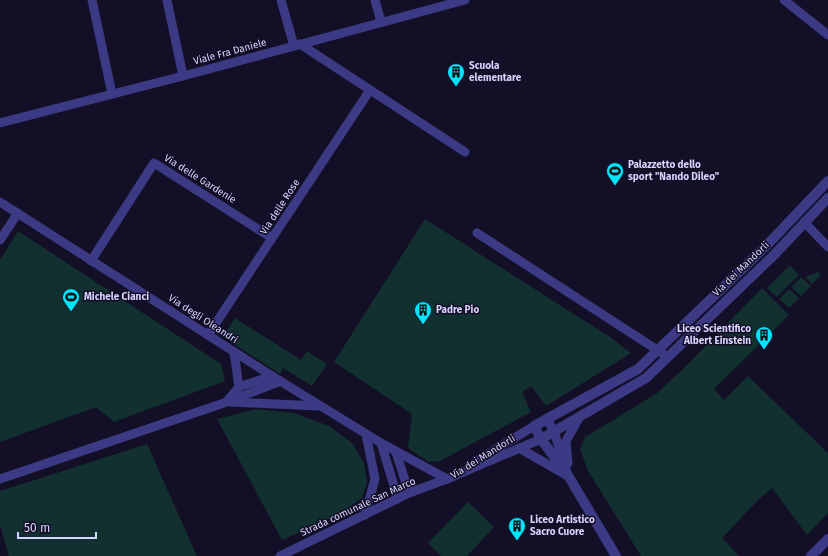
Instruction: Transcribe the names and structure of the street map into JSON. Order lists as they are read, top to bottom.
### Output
{
  "streets": {
    "street": [
      "Viale Fra Daniele",
      "Via delle Gardenie",
      "Via delle Rose",
      "Via dei Mandorli",
      "Via degli Oleandri",
      "Strada comunale San Marco"
    ]
  },
  "crossings": [
    ["Via delle Gardenie", "Via delle Rose"],
    ["Via delle Gardenie", "Via degli Oleandri"],
    ["Via delle Rose", "Via degli Oleandri"],
    ["Via dei Mandorli", "Via degli Oleandri"],
    ["Via dei Mandorli", "Strada comunale San Marco"],
    ["Via degli Oleandri", "Strada comunale San Marco"]
  ],
  "places": {
    "building": [
      "Scuola elementare",
      "Padre Pio",
      "Liceo Scientifico Albert Einstein",
      "Liceo Artistico Sacro Cuore"
    ],
    "sports": ["Palazzetto dello sport \"Nando Dileo\"", "Michele Cianci"]
  },
  "scale_bar": "50 m"
}
